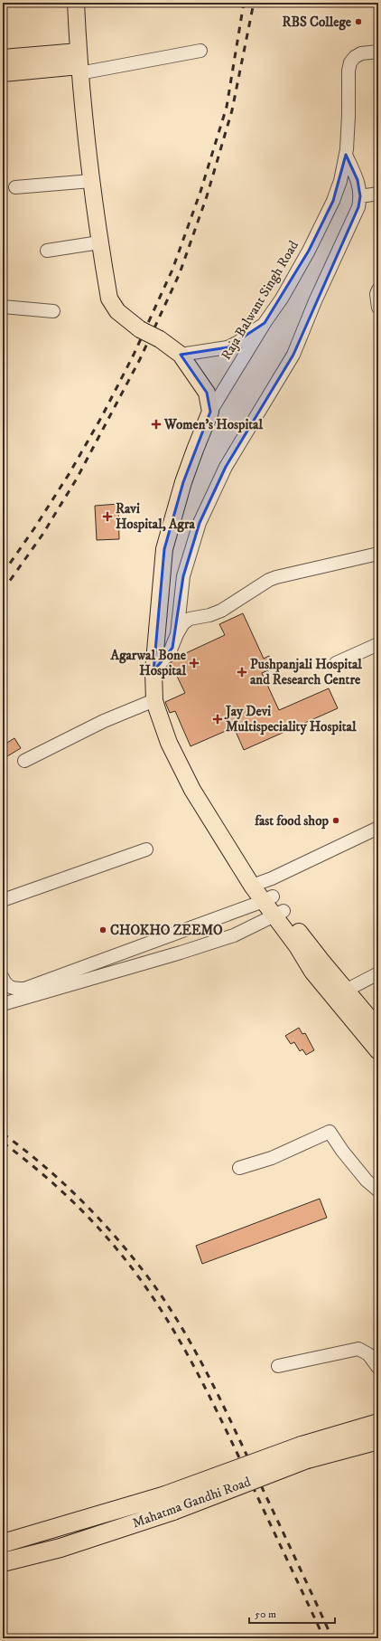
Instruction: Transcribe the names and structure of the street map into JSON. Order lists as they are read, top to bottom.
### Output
{
  "streets": {
    "highway": ["Mahatma Gandhi Road"],
    "street": ["Raja Balwant Singh Road"]
  },
  "places": {
    "other": ["RBS College", "fast food shop", "CHOKHO ZEEMO"],
    "health": [
      "Women's Hospital",
      "Ravi Hospital, Agra",
      "Agarwal Bone Hospital",
      "Pushpanjali Hospital and Research Centre",
      "Jay Devi Multispeciality Hospital"
    ]
  },
  "scale_bar": "50 m"
}
